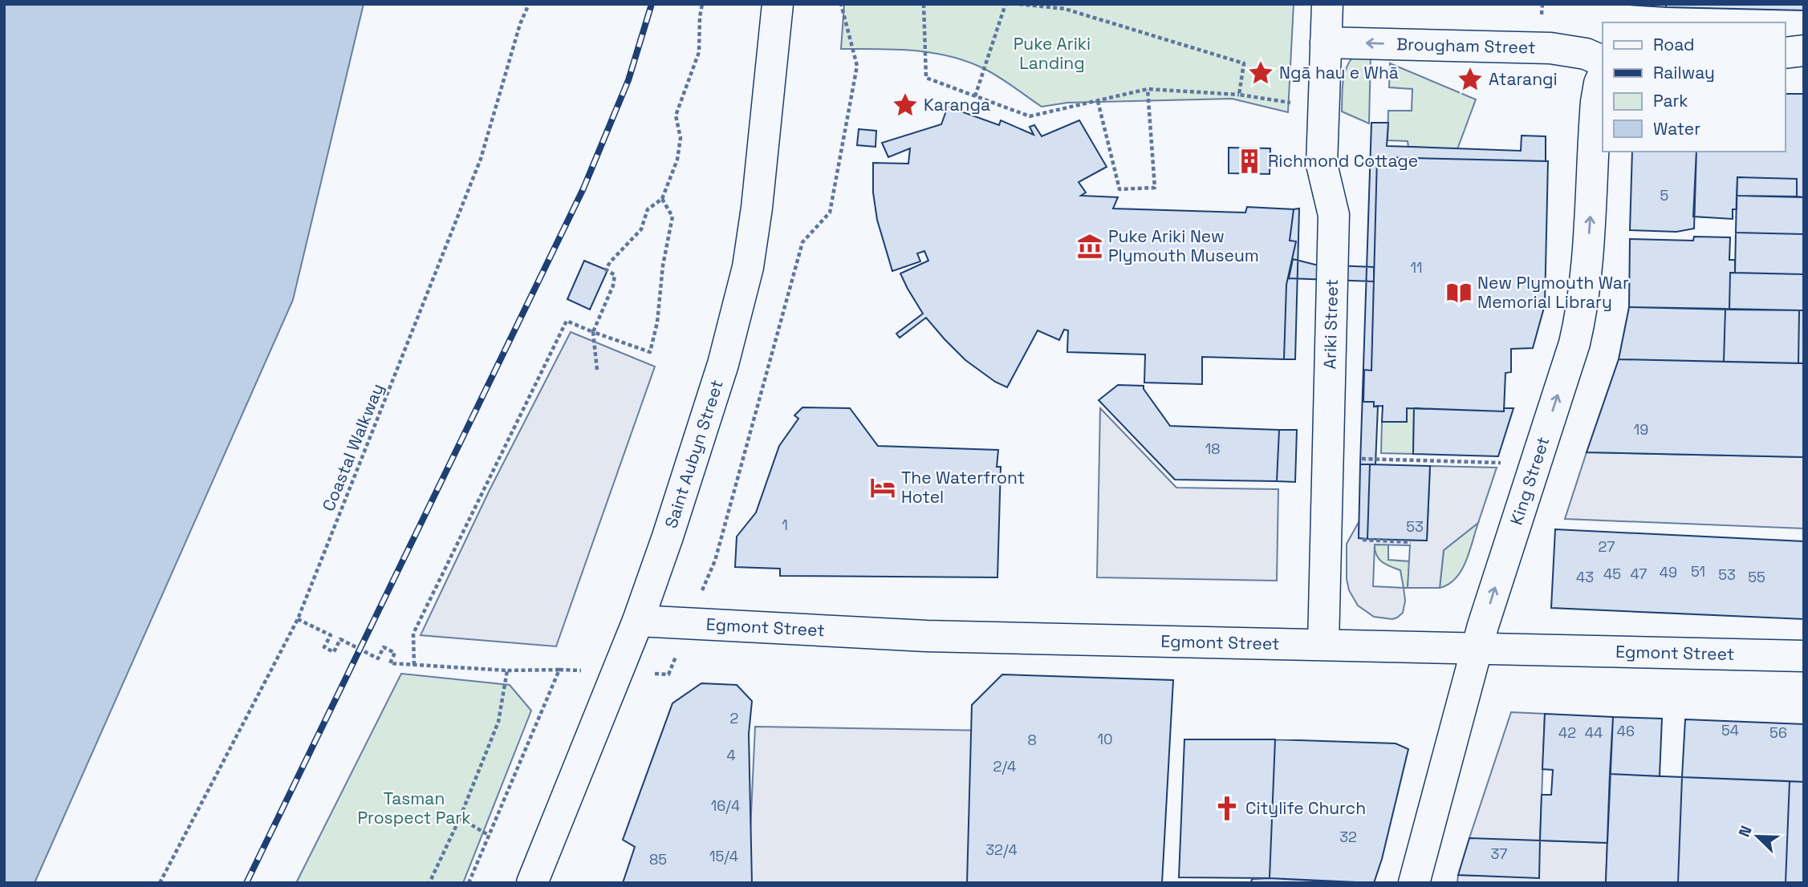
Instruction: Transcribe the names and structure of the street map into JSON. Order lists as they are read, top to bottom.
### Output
{
  "streets": {
    "main road": [
      "Brougham Street",
      "Ariki Street",
      "Saint Aubyn Street",
      "King Street",
      "Egmont Street"
    ],
    "path": ["Coastal Walkway"]
  },
  "crossings": [
    ["Brougham Street", "Ariki Street"],
    ["Ariki Street", "Egmont Street"],
    ["Saint Aubyn Street", "Egmont Street"],
    ["King Street", "Egmont Street"]
  ],
  "one_way": ["Brougham Street", "King Street"],
  "parks": ["Puke Ariki Landing", "Tasman Prospect Park"],
  "places": {
    "place": ["Ngā hau e Whā", "Atarangi", "Karanga"],
    "building": ["Richmond Cottage"],
    "museum": ["Puke Ariki New Plymouth Museum"],
    "library": ["New Plymouth War Memorial Library"],
    "hotel": ["The Waterfront Hotel"],
    "church": ["Citylife Church"]
  },
  "house_numbers": [
    "5",
    "11",
    "19",
    "18",
    "1",
    "53",
    "27",
    "51",
    "49",
    "45",
    "47",
    "53",
    "43",
    "55",
    "2",
    "54",
    "46",
    "42",
    "44",
    "56",
    "10",
    "8",
    "4",
    "2/4",
    "16/4",
    "32",
    "32/4",
    "37",
    "15/4",
    "85"
  ],
  "legend": [
    "Road",
    "Railway",
    "Park",
    "Water"
  ],
  "north": "top left"
}
